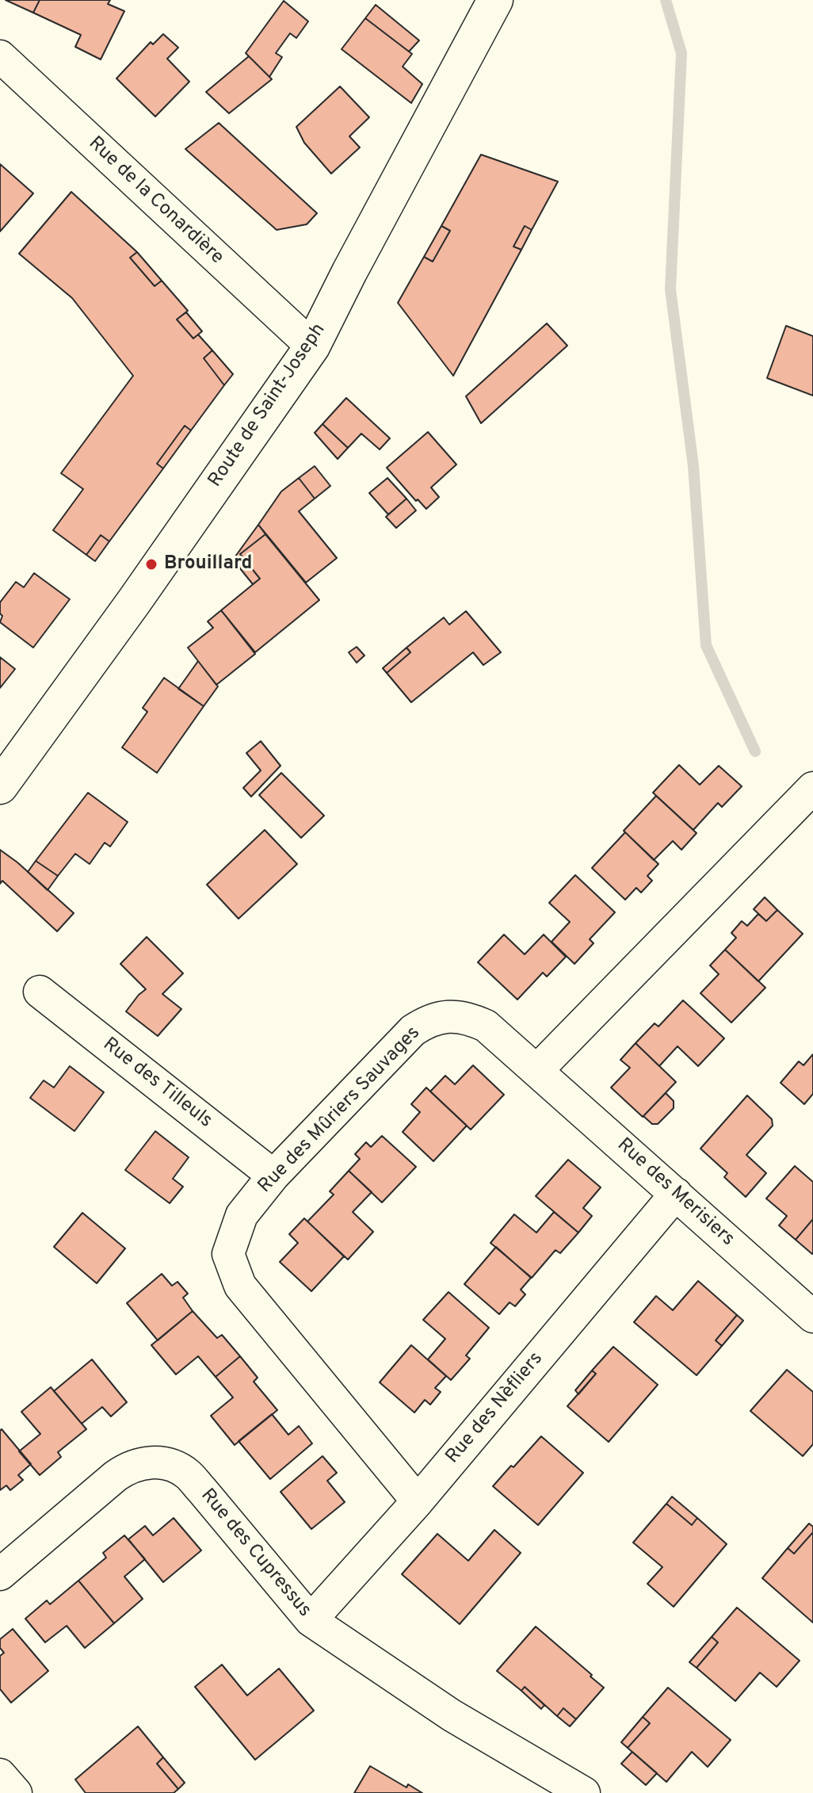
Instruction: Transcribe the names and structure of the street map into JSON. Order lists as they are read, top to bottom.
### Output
{
  "streets": {
    "street": [
      "Rue de la Conardière",
      "Route de Saint-Joseph",
      "Rue des Tilleuls",
      "Rue des Mûriers Sauvages",
      "Rue des Merisiers",
      "Rue des Nèfliers",
      "Rue des Cupressus"
    ]
  },
  "crossings": [
    ["Rue de la Conardière", "Route de Saint-Joseph"],
    ["Rue des Tilleuls", "Rue des Mûriers Sauvages"],
    ["Rue des Mûriers Sauvages", "Rue des Merisiers"],
    ["Rue des Mûriers Sauvages", "Rue des Nèfliers"],
    ["Rue des Merisiers", "Rue des Nèfliers"],
    ["Rue des Nèfliers", "Rue des Cupressus"]
  ],
  "places": ["Brouillard"]
}
